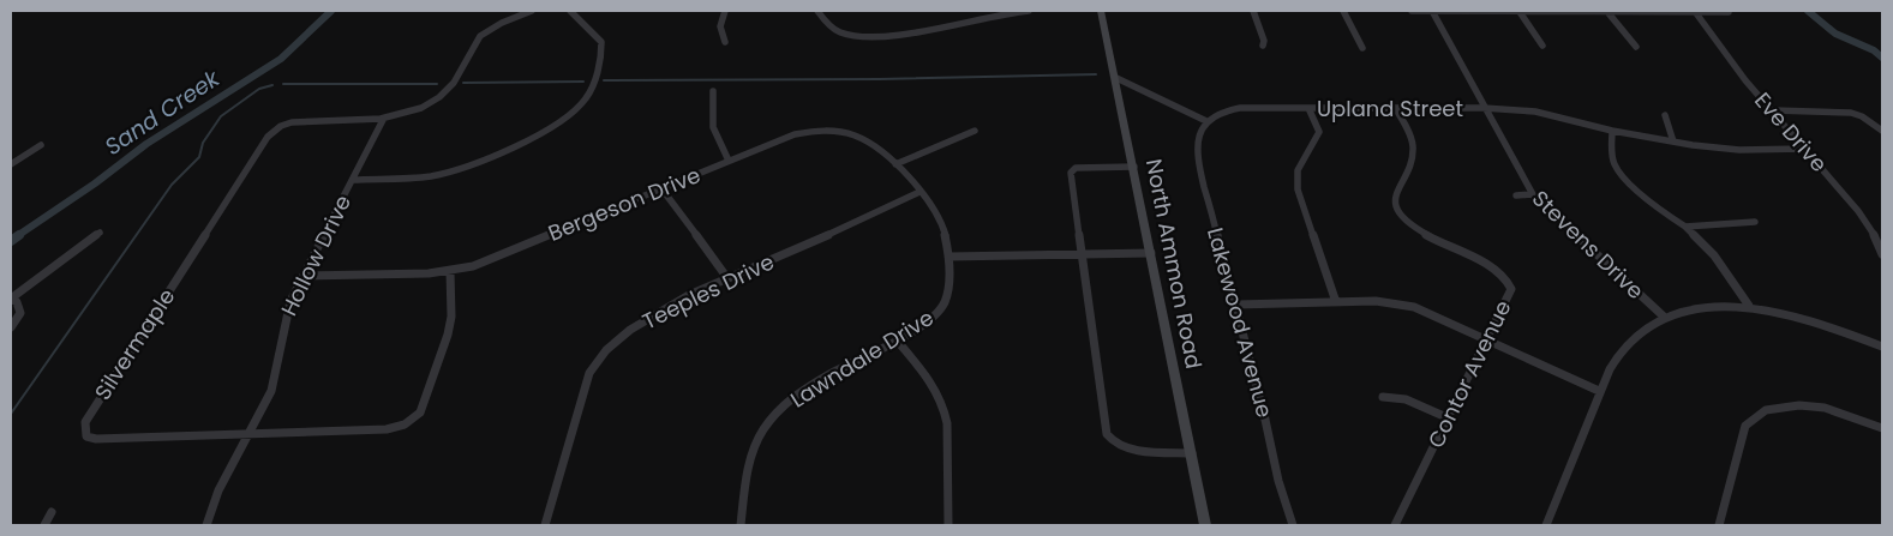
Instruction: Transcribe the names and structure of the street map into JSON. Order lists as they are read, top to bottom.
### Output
{
  "streets": {
    "main road": ["North Ammon Road"],
    "street": [
      "Upland Street",
      "Eve Drive",
      "Bergeson Drive",
      "Stevens Drive",
      "Hollow Drive",
      "Teeples Drive",
      "Lakewood Avenue",
      "Silvermaple",
      "Lawndale Drive",
      "Contor Avenue"
    ]
  },
  "crossings": [
    ["Upland Street", "Eve Drive"],
    ["Upland Street", "Stevens Drive"],
    ["Upland Street", "Lakewood Avenue"],
    ["Upland Street", "Contor Avenue"],
    ["Bergeson Drive", "Hollow Drive"],
    ["Bergeson Drive", "Teeples Drive"],
    ["Bergeson Drive", "Lawndale Drive"],
    ["Hollow Drive", "Silvermaple"],
    ["Teeples Drive", "Lawndale Drive"]
  ],
  "water": ["Sand Creek"]
}
